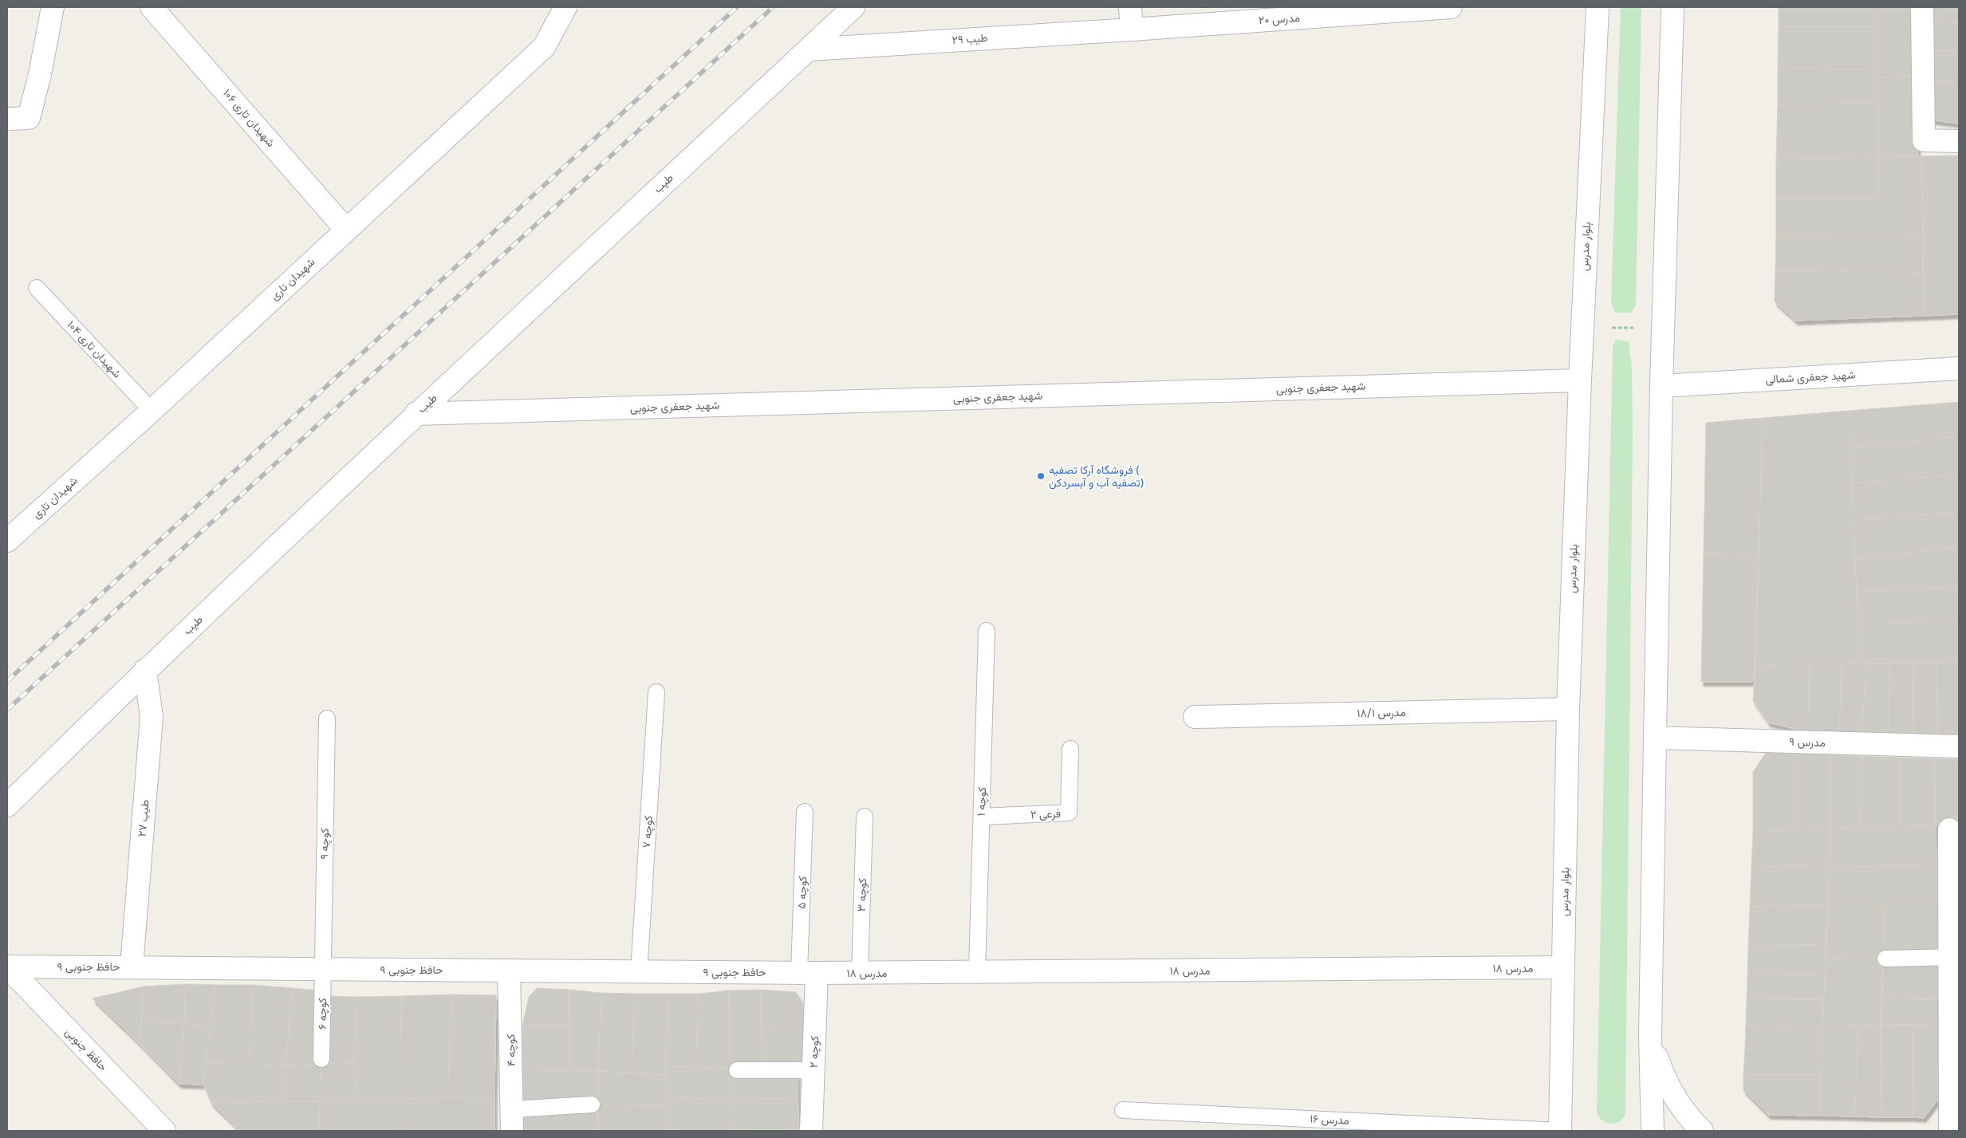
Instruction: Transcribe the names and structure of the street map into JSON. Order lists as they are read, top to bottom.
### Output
{
  "streets": {
    "street": [
      "مدرس ۲۰",
      "طیب ۲۹",
      "شهیدان تاری ۱۰۶",
      "طیب",
      "بلوار مدرس",
      "شهیدان تاری",
      "شهید جعفری شمالی",
      "شهید جعفری جنوبی",
      "مدرس ۱۸/۱",
      "مدرس ۹",
      "طیب ۲۷",
      "حافظ جنوبی ۹",
      "مدرس ۱۸",
      "حافظ جنوبی",
      "کوچه ۴",
      "کوچه ۲"
    ],
    "lane": [
      "شهیدان تاری ۱۰۴",
      "کوچه ۱",
      "فرعی ۲",
      "کوچه ۷",
      "کوچه ۹",
      "کوچه ۵",
      "کوچه ۳",
      "کوچه ۶",
      "مدرس ۱۶"
    ]
  },
  "crossings": [
    ["مدرس ۲۰", "طیب ۲۹"],
    ["طیب ۲۹", "طیب"],
    ["شهیدان تاری ۱۰۶", "شهیدان تاری"],
    ["طیب", "شهید جعفری جنوبی"],
    ["طیب", "طیب ۲۷"],
    ["بلوار مدرس", "شهید جعفری جنوبی"],
    ["بلوار مدرس", "مدرس ۱۸/۱"],
    ["بلوار مدرس", "مدرس ۱۸"],
    ["بلوار مدرس", "مدرس ۱۶"],
    ["شهیدان تاری", "شهیدان تاری ۱۰۴"],
    ["کوچه ۱", "فرعی ۲"],
    ["کوچه ۱", "مدرس ۱۸"],
    ["طیب ۲۷", "حافظ جنوبی ۹"],
    ["کوچه ۷", "حافظ جنوبی ۹"],
    ["کوچه ۹", "حافظ جنوبی ۹"],
    ["کوچه ۹", "کوچه ۶"],
    ["کوچه ۵", "حافظ جنوبی ۹"],
    ["کوچه ۵", "مدرس ۱۸"],
    ["کوچه ۵", "کوچه ۲"],
    ["کوچه ۳", "مدرس ۱۸"],
    ["حافظ جنوبی ۹", "مدرس ۱۸"],
    ["حافظ جنوبی ۹", "کوچه ۶"],
    ["حافظ جنوبی ۹", "حافظ جنوبی"],
    ["حافظ جنوبی ۹", "کوچه ۴"],
    ["حافظ جنوبی ۹", "کوچه ۲"],
    ["مدرس ۱۸", "کوچه ۲"]
  ],
  "places": ["فروشگاه آرکا تصفیه ( تصفیه آب و آبسردکن)"]
}
